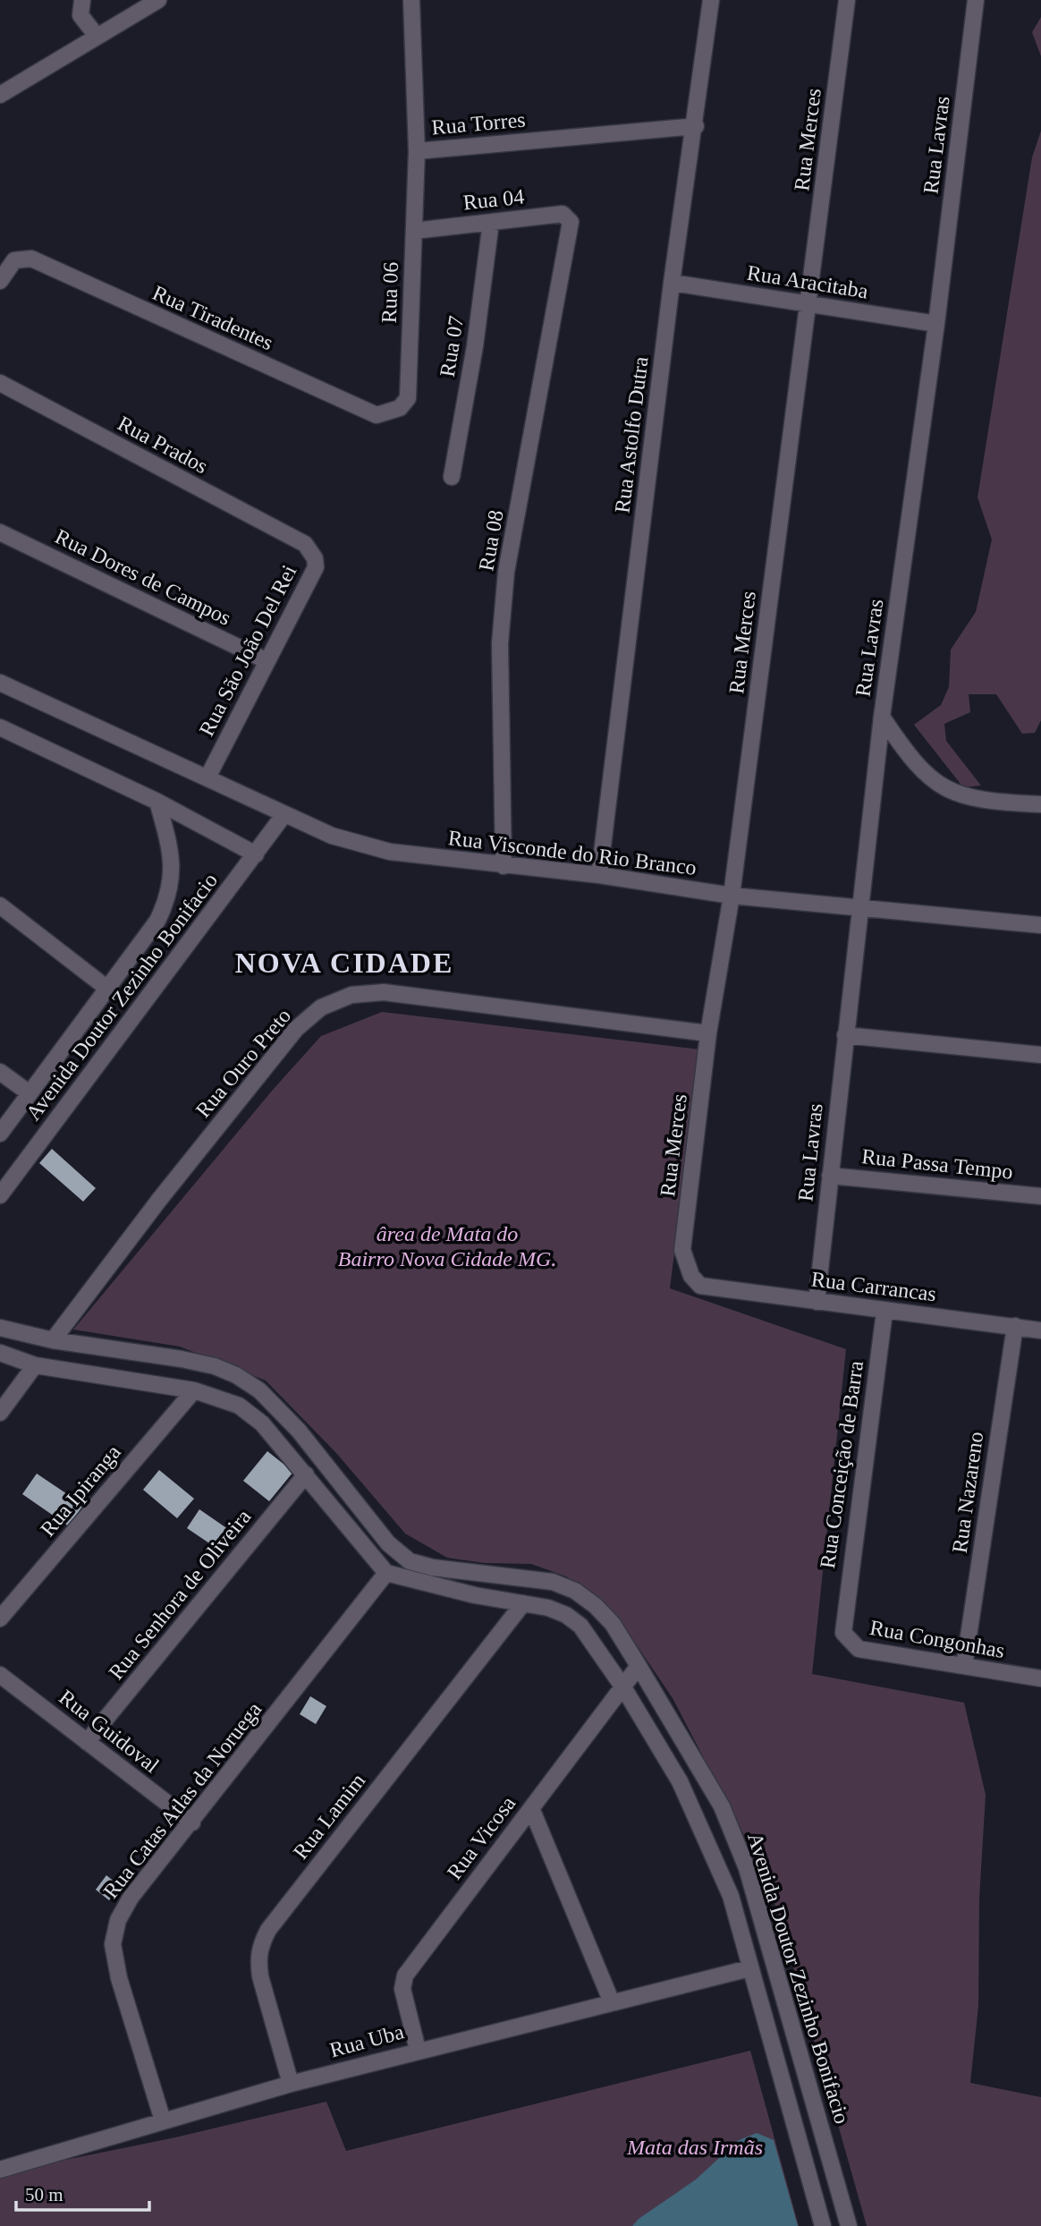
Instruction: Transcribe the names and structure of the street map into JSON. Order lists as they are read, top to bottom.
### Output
{
  "streets": {
    "street": [
      "Rua Torres",
      "Rua Merces",
      "Rua Lavras",
      "Rua 04",
      "Rua Aracitaba",
      "Rua 06",
      "Rua Tiradentes",
      "Rua 07",
      "Rua Astolfo Dutra",
      "Rua Prados",
      "Rua 08",
      "Rua Dores de Campos",
      "Rua São João Del Rei",
      "Rua Visconde do Rio Branco",
      "Avenida Doutor Zezinho Bonifacio",
      "Rua Ouro Preto",
      "Rua Passa Tempo",
      "Rua Carrancas",
      "Rua Conceição de Barra",
      "Rua Ipiranga",
      "Rua Nazareno",
      "Rua Senhora de Oliveira",
      "Rua Congonhas",
      "Rua Guidoval",
      "Rua Catas Atlas da Noruega",
      "Rua Lamim",
      "Rua Vicosa",
      "Rua Uba"
    ]
  },
  "crossings": [
    ["Rua Torres", "Rua 06"],
    ["Rua Torres", "Rua Astolfo Dutra"],
    ["Rua Merces", "Rua Aracitaba"],
    ["Rua Merces", "Rua Visconde do Rio Branco"],
    ["Rua Merces", "Rua Ouro Preto"],
    ["Rua Merces", "Rua Carrancas"],
    ["Rua Lavras", "Rua Aracitaba"],
    ["Rua Lavras", "Rua Visconde do Rio Branco"],
    ["Rua Lavras", "Rua Passa Tempo"],
    ["Rua Lavras", "Rua Carrancas"],
    ["Rua 04", "Rua 06"],
    ["Rua 04", "Rua 07"],
    ["Rua 04", "Rua 08"],
    ["Rua Aracitaba", "Rua Astolfo Dutra"],
    ["Rua 06", "Rua Tiradentes"],
    ["Rua Astolfo Dutra", "Rua Visconde do Rio Branco"],
    ["Rua Prados", "Rua São João Del Rei"],
    ["Rua 08", "Rua Visconde do Rio Branco"],
    ["Rua Dores de Campos", "Rua São João Del Rei"],
    ["Rua Visconde do Rio Branco", "Avenida Doutor Zezinho Bonifacio"],
    ["Avenida Doutor Zezinho Bonifacio", "Rua Ouro Preto"],
    ["Avenida Doutor Zezinho Bonifacio", "Rua Catas Atlas da Noruega"],
    ["Avenida Doutor Zezinho Bonifacio", "Rua Lamim"],
    ["Avenida Doutor Zezinho Bonifacio", "Rua Vicosa"],
    ["Avenida Doutor Zezinho Bonifacio", "Rua Uba"],
    ["Rua Carrancas", "Rua Conceição de Barra"],
    ["Rua Carrancas", "Rua Nazareno"],
    ["Rua Conceição de Barra", "Rua Congonhas"],
    ["Rua Nazareno", "Rua Congonhas"],
    ["Rua Senhora de Oliveira", "Rua Guidoval"],
    ["Rua Guidoval", "Rua Catas Atlas da Noruega"],
    ["Rua Catas Atlas da Noruega", "Rua Uba"],
    ["Rua Lamim", "Rua Uba"],
    ["Rua Vicosa", "Rua Uba"]
  ],
  "districts": ["NOVA CIDADE"],
  "parks": ["ârea de Mata do Bairro Nova Cidade MG.", "Mata das Irmãs"],
  "scale_bar": "50 m"
}
